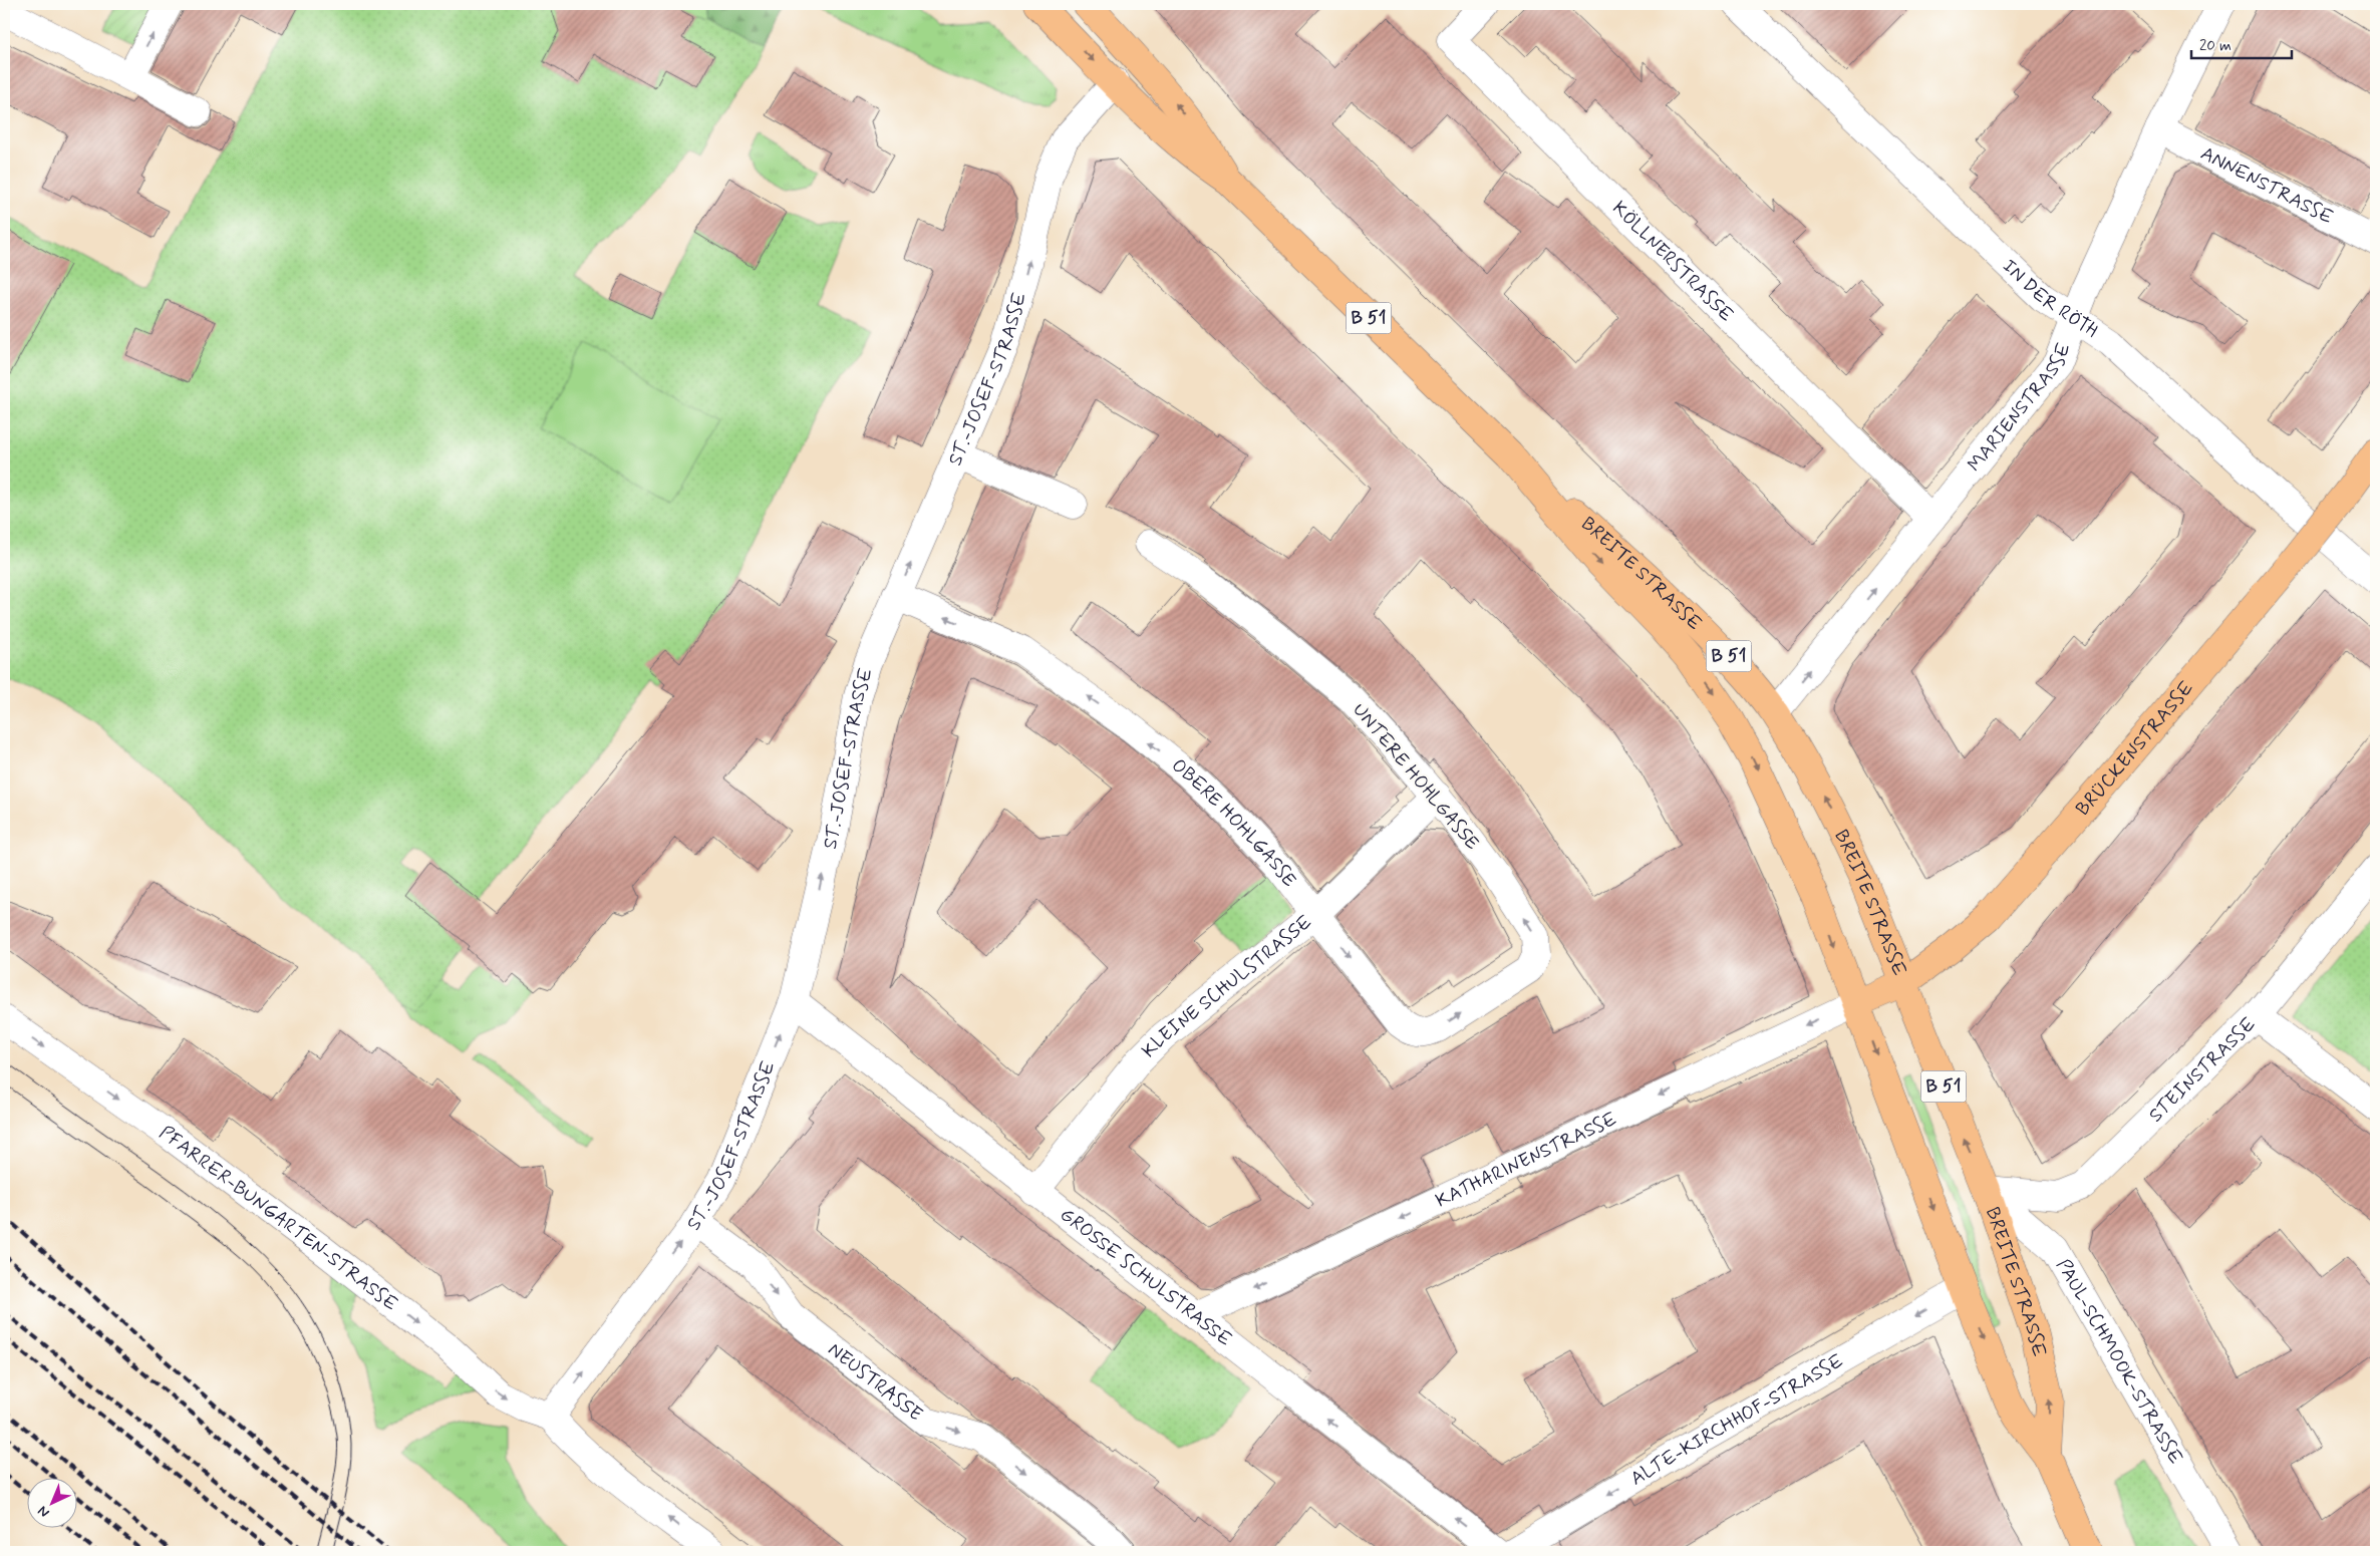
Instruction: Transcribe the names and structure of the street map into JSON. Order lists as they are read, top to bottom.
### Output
{
  "streets": {
    "main road": ["B 51", "BREITE STRASSE", "BRÜCKENSTRASSE"],
    "street": [
      "ANNENSTRASSE",
      "KÖLLNERSTRASSE",
      "IN DER RÖTH",
      "ST.-JOSEF-STRASSE",
      "MARIENSTRASSE",
      "UNTERE HOHLGASSE",
      "OBERE HOHLGASSE",
      "KLEINE SCHULSTRASSE",
      "STEINSTRASSE",
      "KATHARINENSTRASSE",
      "PFARRER-BUNGARTEN-STRASSE",
      "GROSSE SCHULSTRASSE",
      "PAUL-SCHMOOK-STRASSE",
      "NEUSTRASSE",
      "ALTE-KIRCHHOF-STRASSE"
    ]
  },
  "crossings": [
    ["ANNENSTRASSE", "MARIENSTRASSE"],
    ["KÖLLNERSTRASSE", "MARIENSTRASSE"],
    ["IN DER RÖTH", "MARIENSTRASSE"],
    ["ST.-JOSEF-STRASSE", "BREITE STRASSE"],
    ["ST.-JOSEF-STRASSE", "OBERE HOHLGASSE"],
    ["ST.-JOSEF-STRASSE", "PFARRER-BUNGARTEN-STRASSE"],
    ["ST.-JOSEF-STRASSE", "GROSSE SCHULSTRASSE"],
    ["ST.-JOSEF-STRASSE", "NEUSTRASSE"],
    ["MARIENSTRASSE", "BREITE STRASSE"],
    ["BREITE STRASSE", "BRÜCKENSTRASSE"],
    ["BREITE STRASSE", "STEINSTRASSE"],
    ["BREITE STRASSE", "KATHARINENSTRASSE"],
    ["BREITE STRASSE", "PAUL-SCHMOOK-STRASSE"],
    ["BREITE STRASSE", "ALTE-KIRCHHOF-STRASSE"],
    ["BRÜCKENSTRASSE", "KATHARINENSTRASSE"],
    ["UNTERE HOHLGASSE", "OBERE HOHLGASSE"],
    ["UNTERE HOHLGASSE", "KLEINE SCHULSTRASSE"],
    ["OBERE HOHLGASSE", "KLEINE SCHULSTRASSE"],
    ["KLEINE SCHULSTRASSE", "GROSSE SCHULSTRASSE"],
    ["STEINSTRASSE", "PAUL-SCHMOOK-STRASSE"],
    ["KATHARINENSTRASSE", "GROSSE SCHULSTRASSE"]
  ],
  "one_way": [
    "ST.-JOSEF-STRASSE",
    "KATHARINENSTRASSE",
    "PFARRER-BUNGARTEN-STRASSE",
    "GROSSE SCHULSTRASSE",
    "ALTE-KIRCHHOF-STRASSE"
  ],
  "scale_bar": "20 m",
  "north": "bottom left"
}
